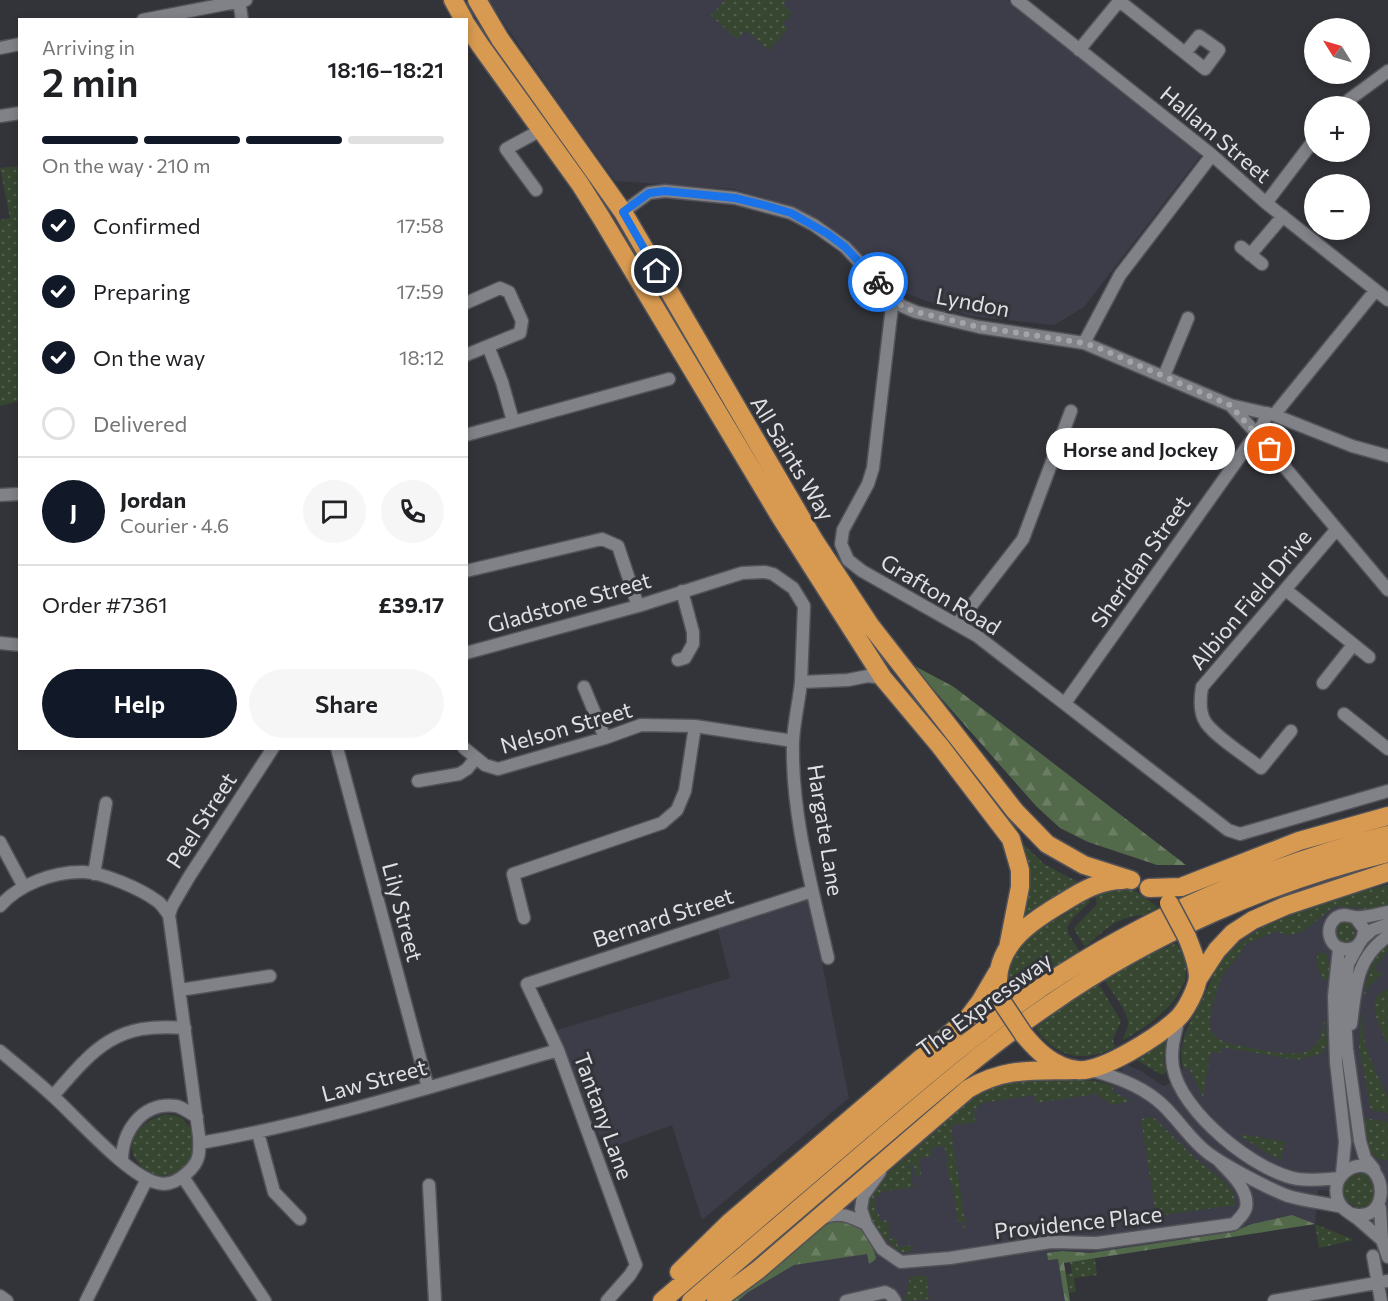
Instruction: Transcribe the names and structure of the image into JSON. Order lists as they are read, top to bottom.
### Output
{
  "streets": {
    "highway": ["All Saints Way", "The Expressway"],
    "street": [
      "Hallam Street",
      "Lyndon",
      "Sheridan Street",
      "Grafton Road",
      "Albion Field Drive",
      "Gladstone Street",
      "Nelson Street",
      "Peel Street",
      "Hargate Lane",
      "Lily Street",
      "Bernard Street",
      "Law Street",
      "Tantany Lane",
      "Providence Place"
    ]
  },
  "crossings": [
    ["Hallam Street", "Sheridan Street"],
    ["Lyndon", "All Saints Way"],
    ["Lyndon", "Sheridan Street"],
    ["Lyndon", "Grafton Road"],
    ["Sheridan Street", "Grafton Road"],
    ["Gladstone Street", "Hargate Lane"],
    ["Nelson Street", "Hargate Lane"],
    ["Hargate Lane", "Bernard Street"],
    ["Lily Street", "Law Street"],
    ["Bernard Street", "Tantany Lane"],
    ["Law Street", "Tantany Lane"]
  ],
  "places": ["Horse and Jockey"],
  "north": "top left",
  "page": {
    "map_buttons": ["+", "−"],
    "heading": ["2 min", "Arriving in", "18:16–18:21"],
    "panel": [
      "Jordan",
      "Courier · 4.6",
      "Order #7361",
      "£39.17"
    ],
    "bar": "On the way · 210 m",
    "list": [
      ["Confirmed", "17:58"],
      ["Preparing", "17:59"],
      ["On the way", "18:12"],
      "Delivered"
    ],
    "bubble": "Horse and Jockey",
    "round": "J",
    "buttons": ["Help", "Share"]
  }
}
